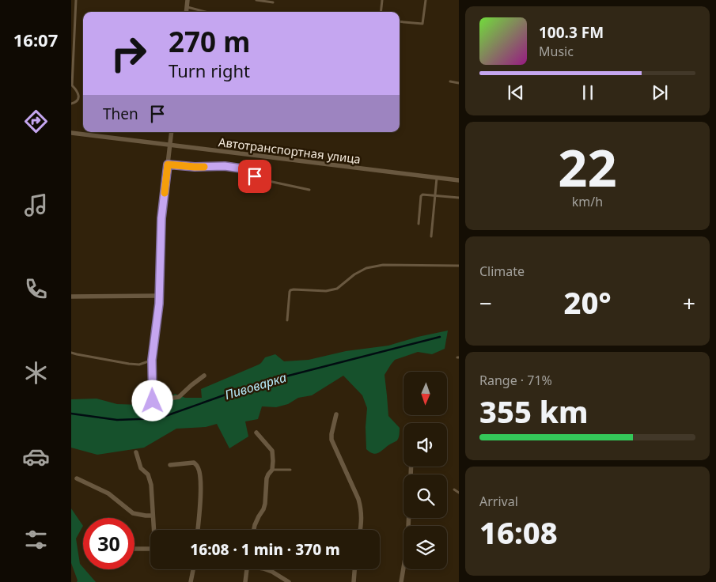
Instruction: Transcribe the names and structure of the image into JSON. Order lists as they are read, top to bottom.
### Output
{
  "streets": {
    "street": ["Автотранспортная улица"]
  },
  "water": ["Пивоварка"],
  "north": "bottom",
  "page": {
    "tabs": "16:07",
    "turn": ["270 m", "Turn right"],
    "song": ["100.3 FM", "Music"],
    "then": "Then",
    "tile": [
      ["22", "km/h"],
      "Climate",
      ["Range · 71%", "355 km"],
      ["Arrival", "16:08"]
    ],
    "heat": ["−", "20°", "+"],
    "limit": "30",
    "trip": "16:08 · 1 min · 370 m"
  }
}
